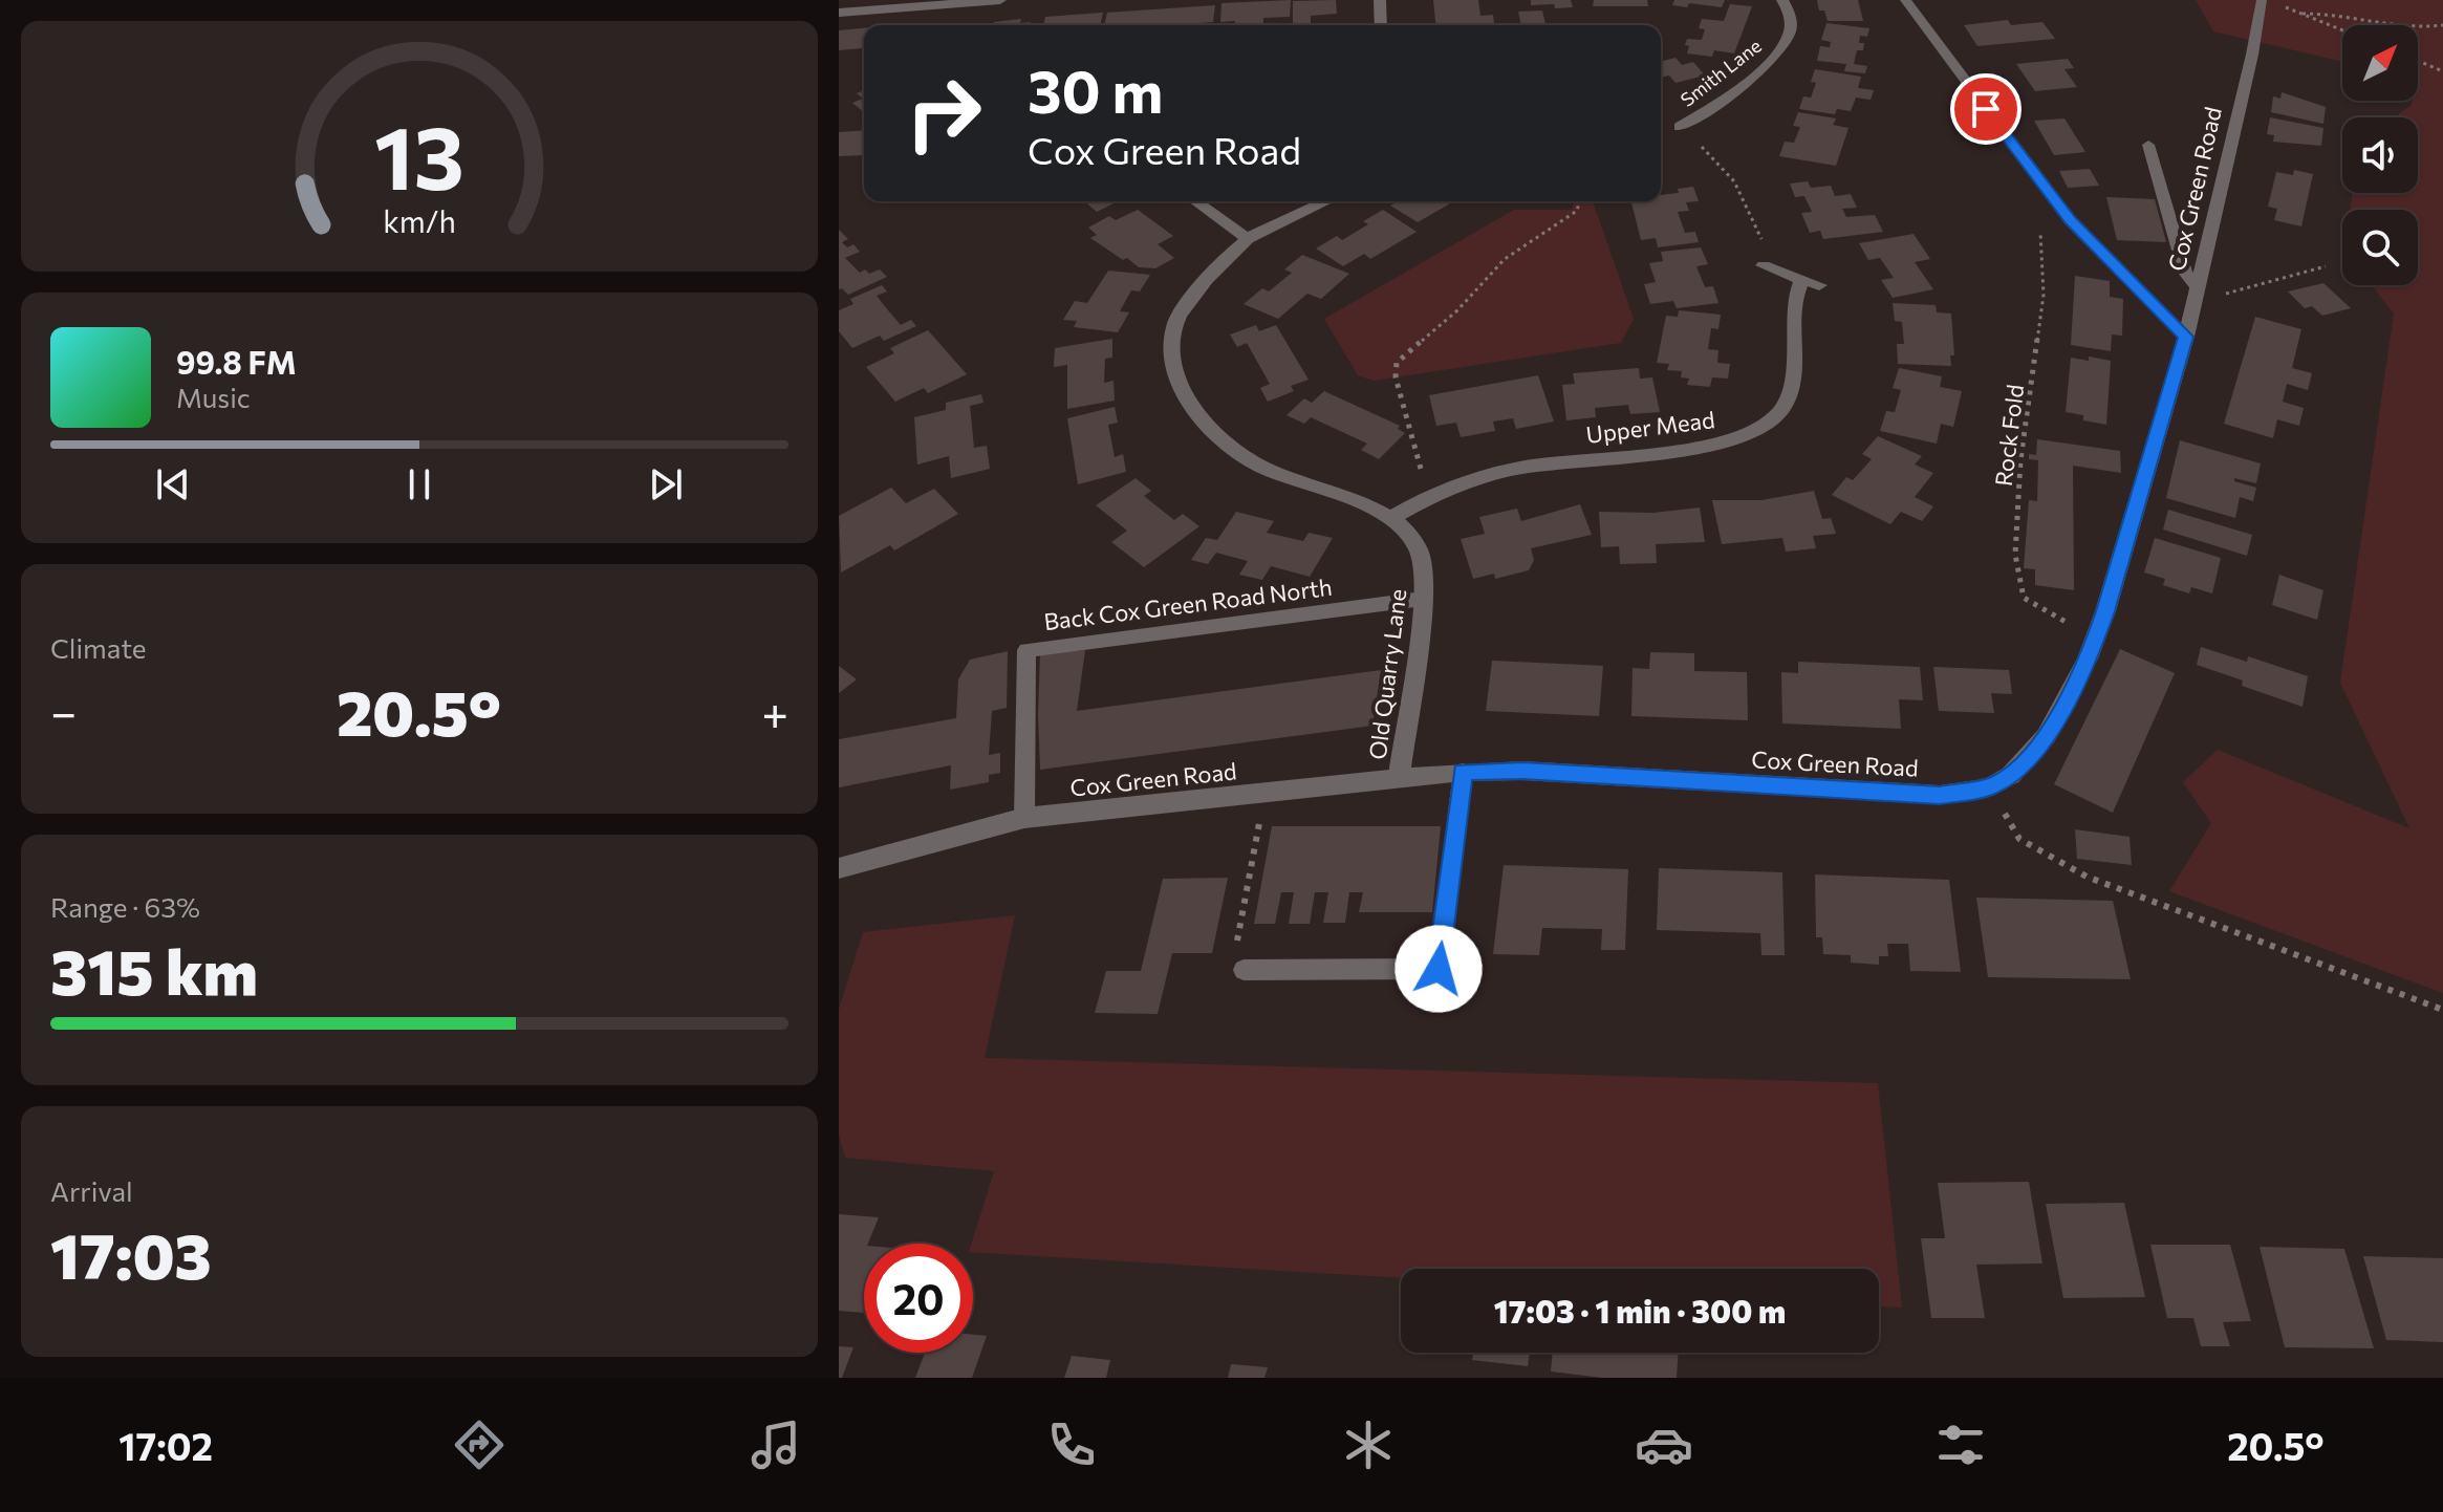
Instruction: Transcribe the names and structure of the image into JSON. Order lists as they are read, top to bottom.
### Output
{
  "streets": {
    "street": [
      "Smith Lane",
      "Cox Green Road",
      "Upper Mead",
      "Old Quarry Lane"
    ],
    "lane": ["Back Cox Green Road North"],
    "path": ["Rock Fold"]
  },
  "crossings": [
    ["Cox Green Road", "Rock Fold"],
    ["Cox Green Road", "Back Cox Green Road North"],
    ["Cox Green Road", "Old Quarry Lane"],
    ["Upper Mead", "Old Quarry Lane"],
    ["Back Cox Green Road North", "Old Quarry Lane"]
  ],
  "north": "top right",
  "page": {
    "turn": ["30 m", "Cox Green Road"],
    "song": ["99.8 FM", "Music"],
    "tile": [
      "Climate",
      ["Range · 63%", "315 km"],
      ["Arrival", "17:03"]
    ],
    "heat": ["−", "20.5°", "+"],
    "limit": "20",
    "trip": "17:03 · 1 min · 300 m",
    "tabs": ["17:02", "20.5°"],
    "gauge": ["13", "km/h"]
  }
}
